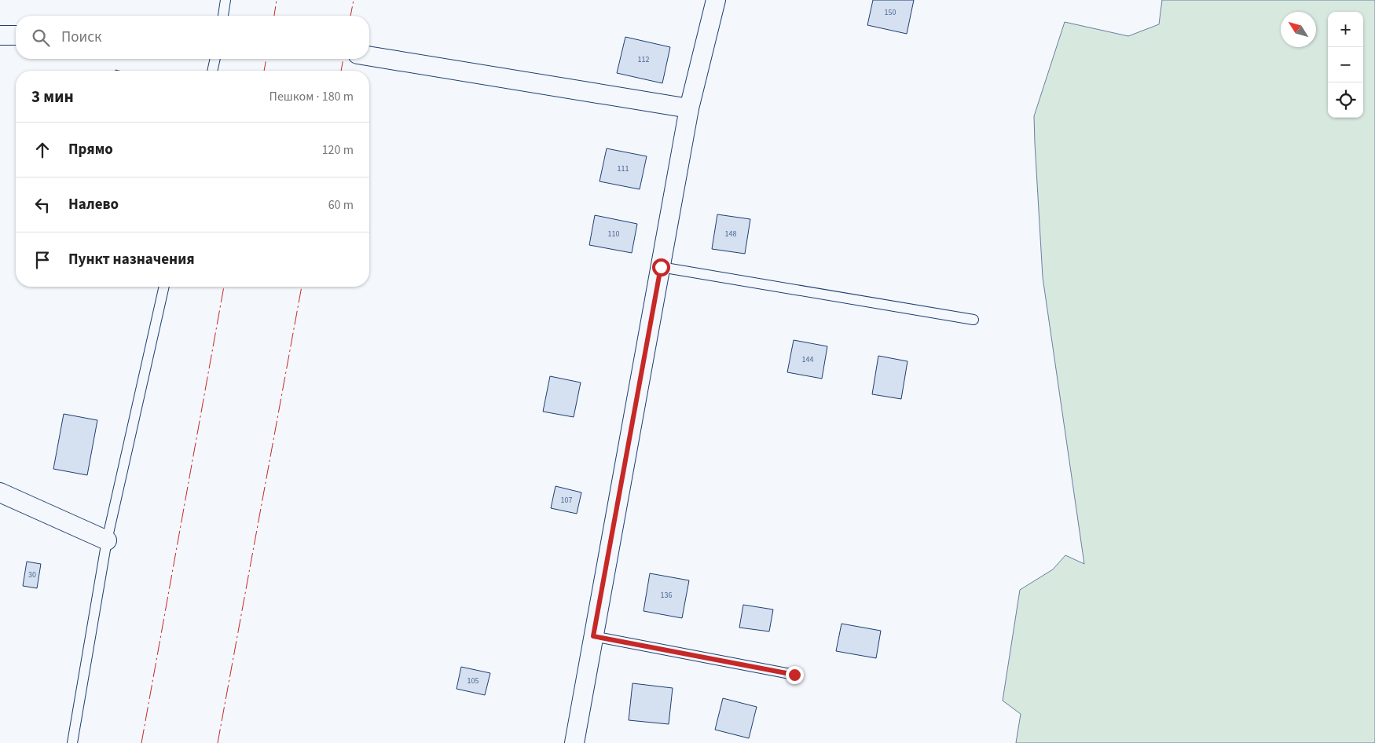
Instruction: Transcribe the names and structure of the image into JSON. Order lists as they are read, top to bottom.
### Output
{
  "house_numbers": [
    "150",
    "112",
    "111",
    "110",
    "148",
    "144",
    "107",
    "30",
    "136",
    "105"
  ],
  "north": "top left",
  "page": {
    "map_buttons": ["+", "−"],
    "search": "Поиск",
    "heading": ["3 мин", "Пешком · 180 m"],
    "list": [
      ["Прямо", "120 m"],
      ["Налево", "60 m"],
      "Пункт назначения"
    ]
  }
}
